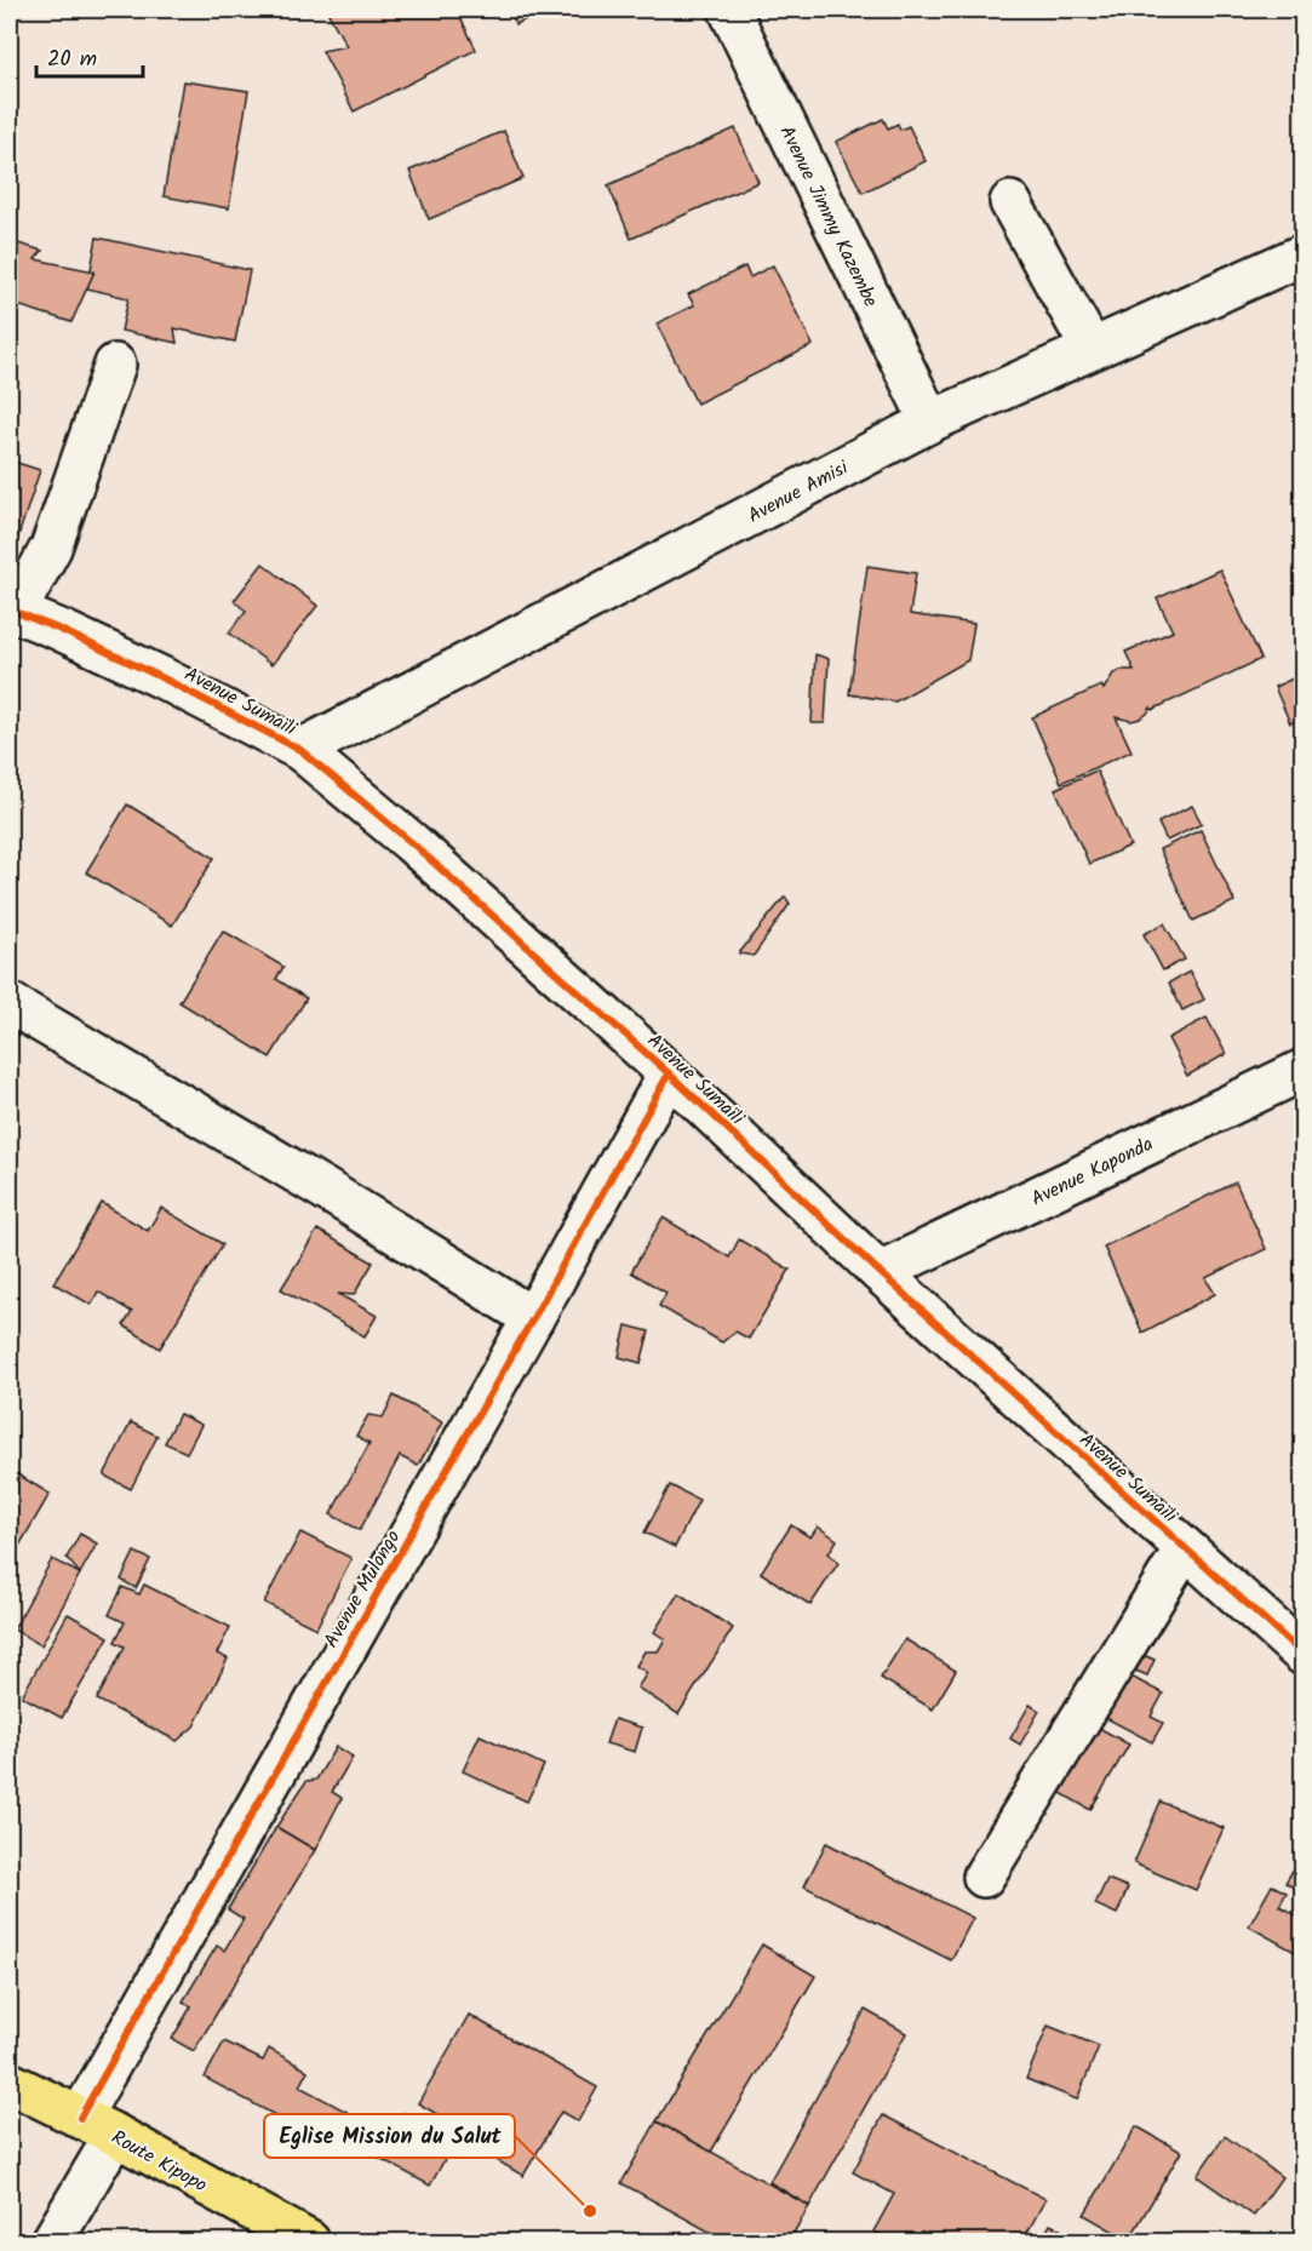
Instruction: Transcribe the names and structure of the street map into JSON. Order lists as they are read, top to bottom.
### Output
{
  "streets": {
    "main road": ["Route Kipopo"],
    "street": [
      "Avenue Jimmy Kazembe",
      "Avenue Amisi",
      "Avenue Sumaïli",
      "Avenue Kaponda",
      "Avenue Mulongo"
    ]
  },
  "crossings": [
    ["Avenue Jimmy Kazembe", "Avenue Amisi"],
    ["Avenue Amisi", "Avenue Sumaïli"],
    ["Avenue Sumaïli", "Avenue Kaponda"],
    ["Avenue Sumaïli", "Avenue Mulongo"],
    ["Avenue Mulongo", "Route Kipopo"]
  ],
  "places": ["Eglise Mission du Salut"],
  "scale_bar": "20 m"
}
